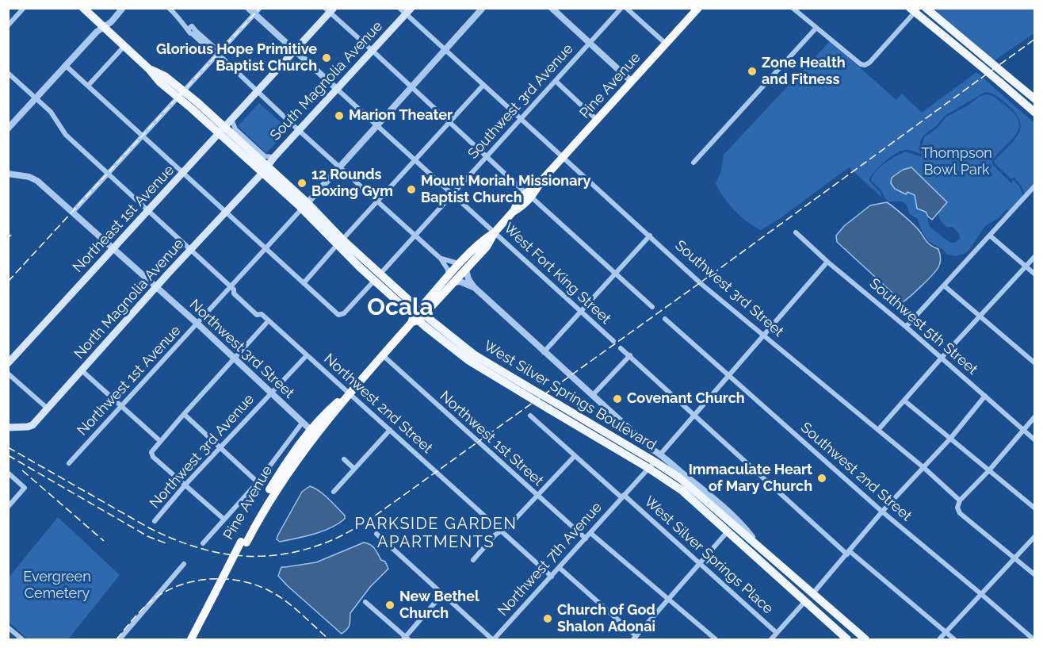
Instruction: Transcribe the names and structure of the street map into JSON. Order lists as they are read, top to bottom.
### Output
{
  "streets": {
    "highway": ["Pine Avenue"],
    "main road": [
      "South Magnolia Avenue",
      "Northeast 1st Avenue",
      "North Magnolia Avenue",
      "West Silver Springs Boulevard"
    ],
    "street": [
      "Southwest 3rd Avenue",
      "West Fort King Street",
      "Southwest 3rd Street",
      "Southwest 5th Street",
      "Northwest 3rd Street",
      "Northwest 1st Avenue",
      "Northwest 2nd Street",
      "Northwest 1st Street",
      "Northwest 3rd Avenue",
      "Southwest 2nd Street",
      "West Silver Springs Place",
      "Northwest 7th Avenue"
    ]
  },
  "crossings": [
    ["South Magnolia Avenue", "West Fort King Street"],
    ["South Magnolia Avenue", "Southwest 3rd Street"],
    ["South Magnolia Avenue", "North Magnolia Avenue"],
    ["South Magnolia Avenue", "West Silver Springs Boulevard"],
    ["Pine Avenue", "West Fort King Street"],
    ["Pine Avenue", "Southwest 3rd Street"],
    ["Pine Avenue", "Northwest 3rd Street"],
    ["Pine Avenue", "West Silver Springs Boulevard"],
    ["Pine Avenue", "Northwest 2nd Street"],
    ["Pine Avenue", "Northwest 1st Street"],
    ["Southwest 3rd Avenue", "West Fort King Street"],
    ["Southwest 3rd Avenue", "Southwest 3rd Street"],
    ["Southwest 3rd Avenue", "West Silver Springs Boulevard"],
    ["Northeast 1st Avenue", "Northwest 3rd Street"],
    ["Northeast 1st Avenue", "West Silver Springs Boulevard"],
    ["Northeast 1st Avenue", "Northwest 2nd Street"],
    ["Southwest 3rd Street", "Northwest 7th Avenue"],
    ["North Magnolia Avenue", "Northwest 3rd Street"],
    ["North Magnolia Avenue", "West Silver Springs Boulevard"],
    ["North Magnolia Avenue", "Northwest 2nd Street"],
    ["Southwest 5th Street", "Northwest 7th Avenue"],
    ["Northwest 3rd Street", "Northwest 1st Avenue"],
    ["Northwest 3rd Street", "Northwest 3rd Avenue"],
    ["Northwest 1st Avenue", "West Silver Springs Boulevard"],
    ["Northwest 1st Avenue", "Northwest 2nd Street"],
    ["West Silver Springs Boulevard", "Northwest 7th Avenue"],
    ["Northwest 2nd Street", "Northwest 3rd Avenue"],
    ["Northwest 2nd Street", "Northwest 7th Avenue"],
    ["Northwest 1st Street", "Northwest 7th Avenue"],
    ["Southwest 2nd Street", "Northwest 7th Avenue"],
    ["West Silver Springs Place", "Northwest 7th Avenue"]
  ],
  "districts": ["Ocala", "PARKSIDE GARDEN APARTMENTS"],
  "parks": ["Thompson Bowl Park", "Evergreen Cemetery"],
  "places": [
    "Glorious Hope Primitive Baptist Church",
    "Zone Health and Fitness",
    "Marion Theater",
    "12 Rounds Boxing Gym",
    "Mount Moriah Missionary Baptist Church",
    "Covenant Church",
    "Immaculate Heart of Mary Church",
    "New Bethel Church",
    "Church of God Shalon Adonai"
  ]
}
